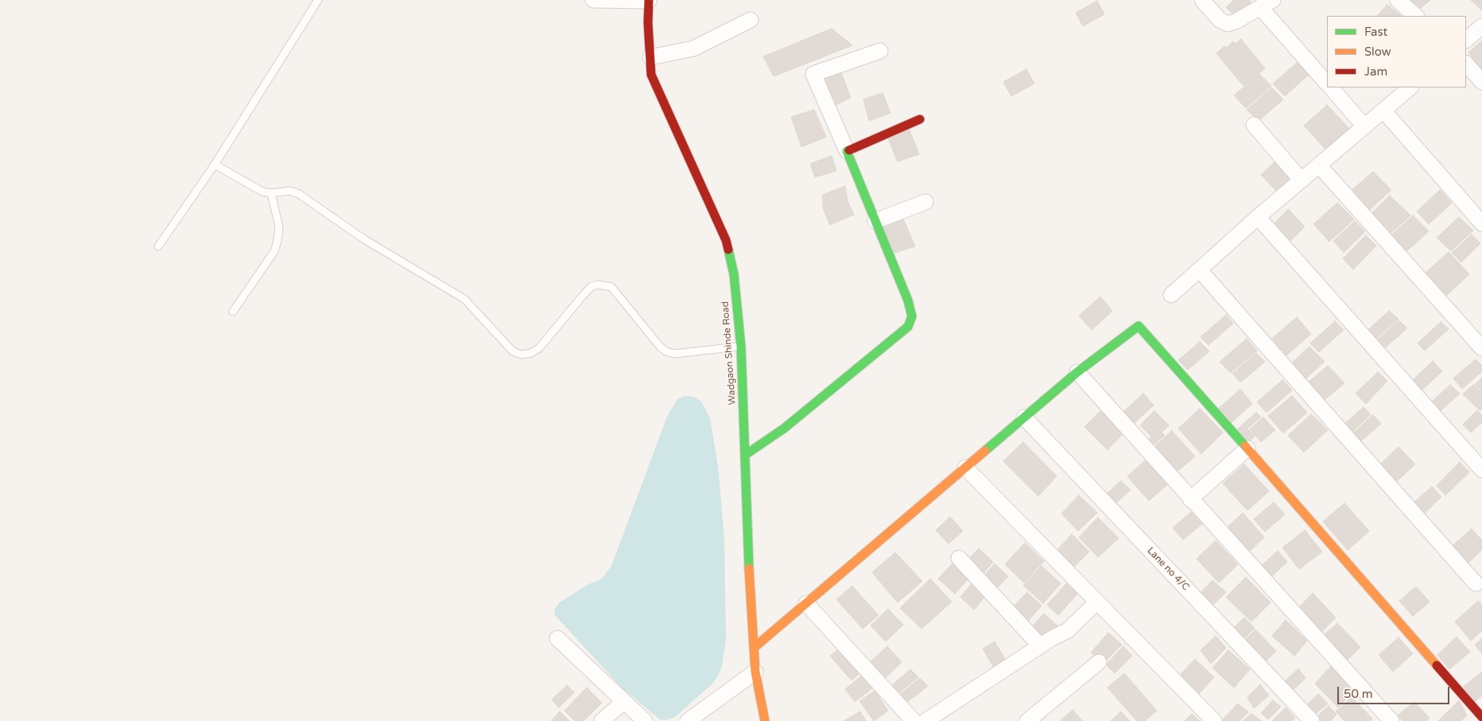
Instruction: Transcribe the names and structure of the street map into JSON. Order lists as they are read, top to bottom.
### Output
{
  "streets": {
    "street": ["Wadgaon Shinde Road", "Lane no 4/C"]
  },
  "legend": ["Fast", "Slow", "Jam"],
  "scale_bar": "50 m"
}
